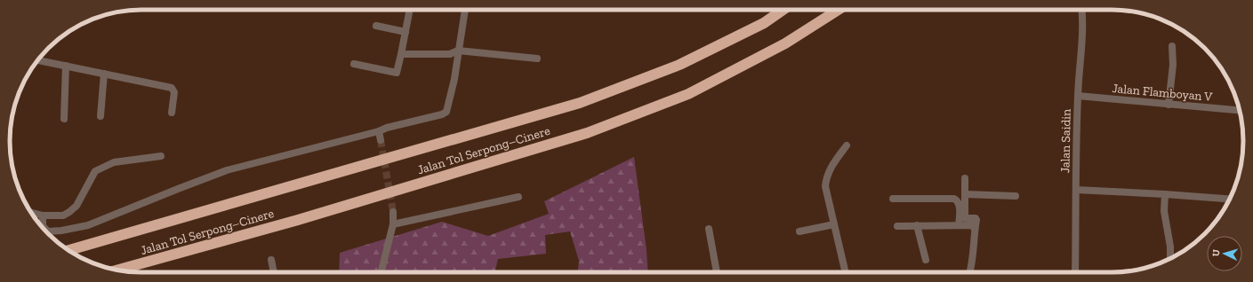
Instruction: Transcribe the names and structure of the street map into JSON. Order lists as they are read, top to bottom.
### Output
{
  "streets": {
    "highway": ["Jalan Tol Serpong–Cinere"],
    "street": ["Jalan Flamboyan V", "Jalan Saidin"]
  },
  "crossings": [
    ["Jalan Flamboyan V", "Jalan Saidin"]
  ],
  "north": "left"
}
